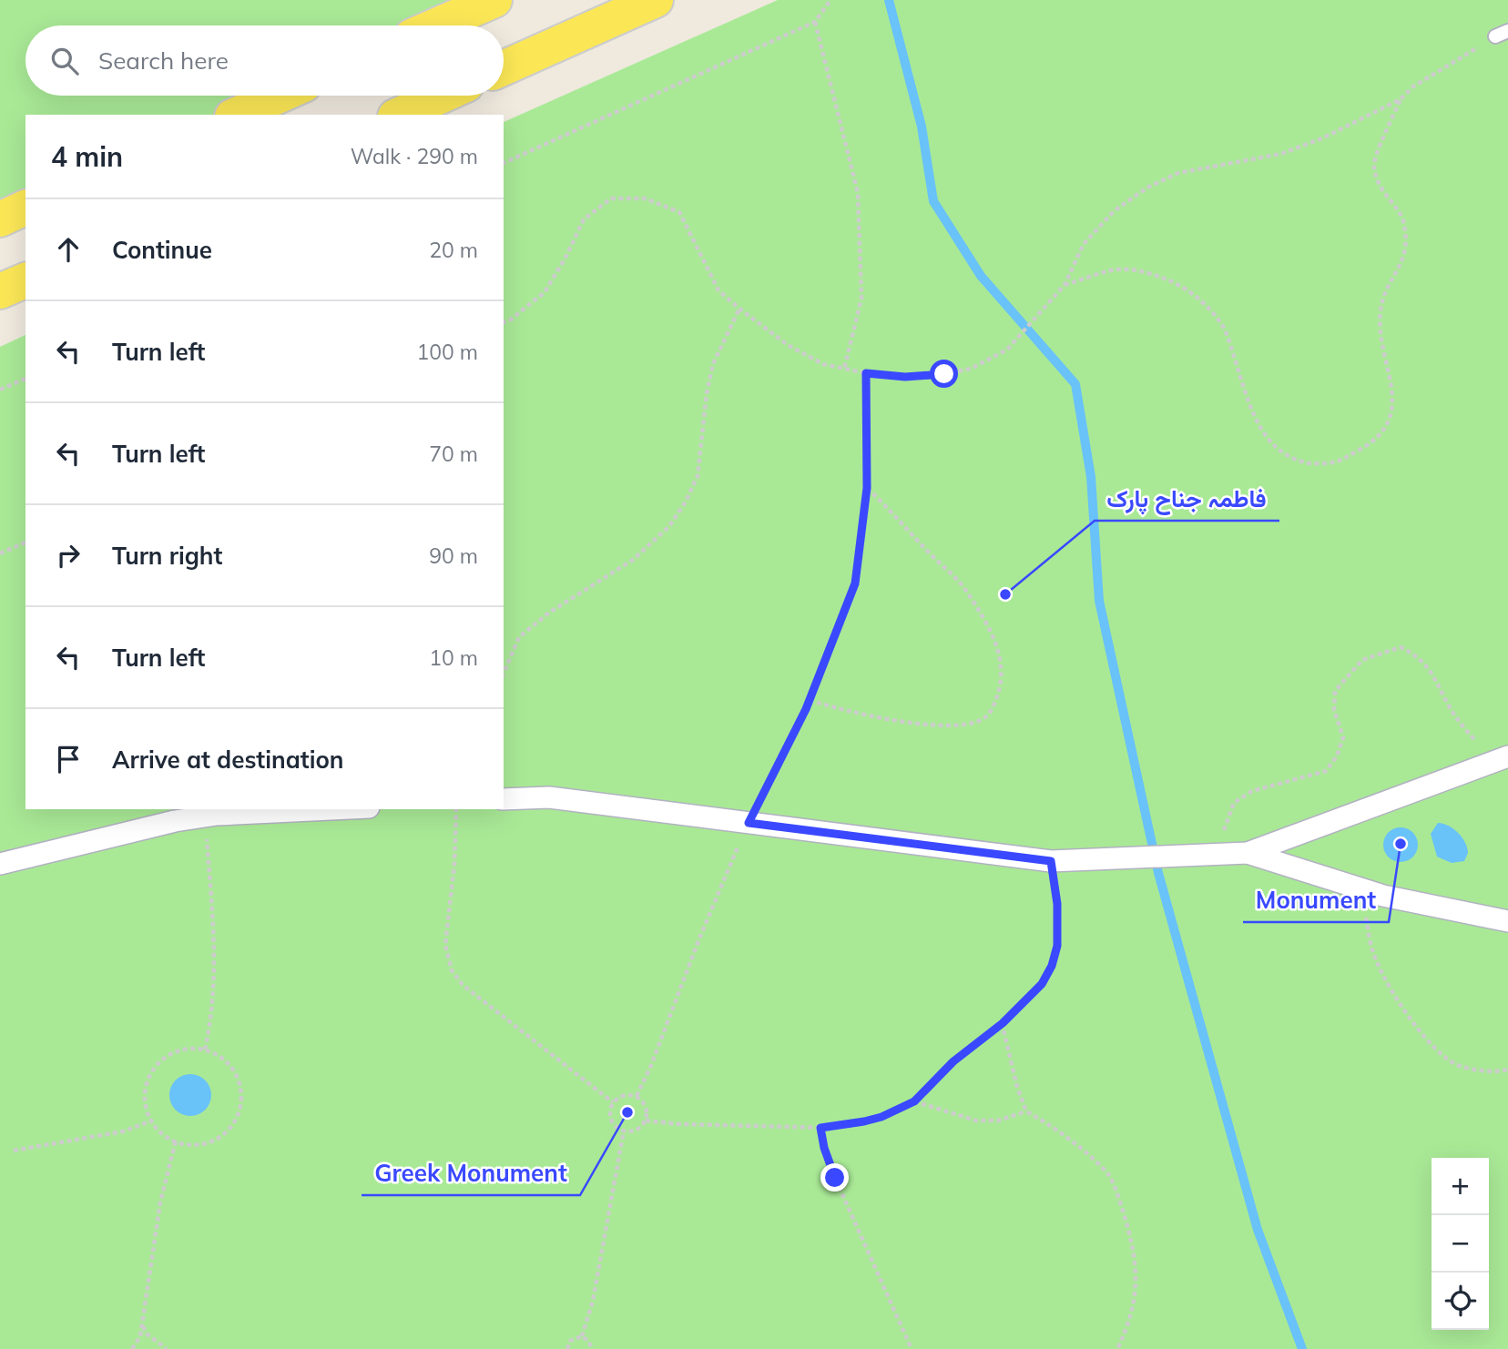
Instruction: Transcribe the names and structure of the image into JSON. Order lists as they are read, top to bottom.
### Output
{
  "places": ["فاطمہ جناح پارک", "Monument", "Greek Monument"],
  "page": {
    "search": "Search here",
    "heading": ["4 min", "Walk · 290 m"],
    "list": [
      ["Continue", "20 m"],
      ["Turn left", "100 m"],
      ["Turn left", "70 m"],
      ["Turn right", "90 m"],
      ["Turn left", "10 m"],
      "Arrive at destination"
    ],
    "map_buttons": ["+", "−"]
  }
}
